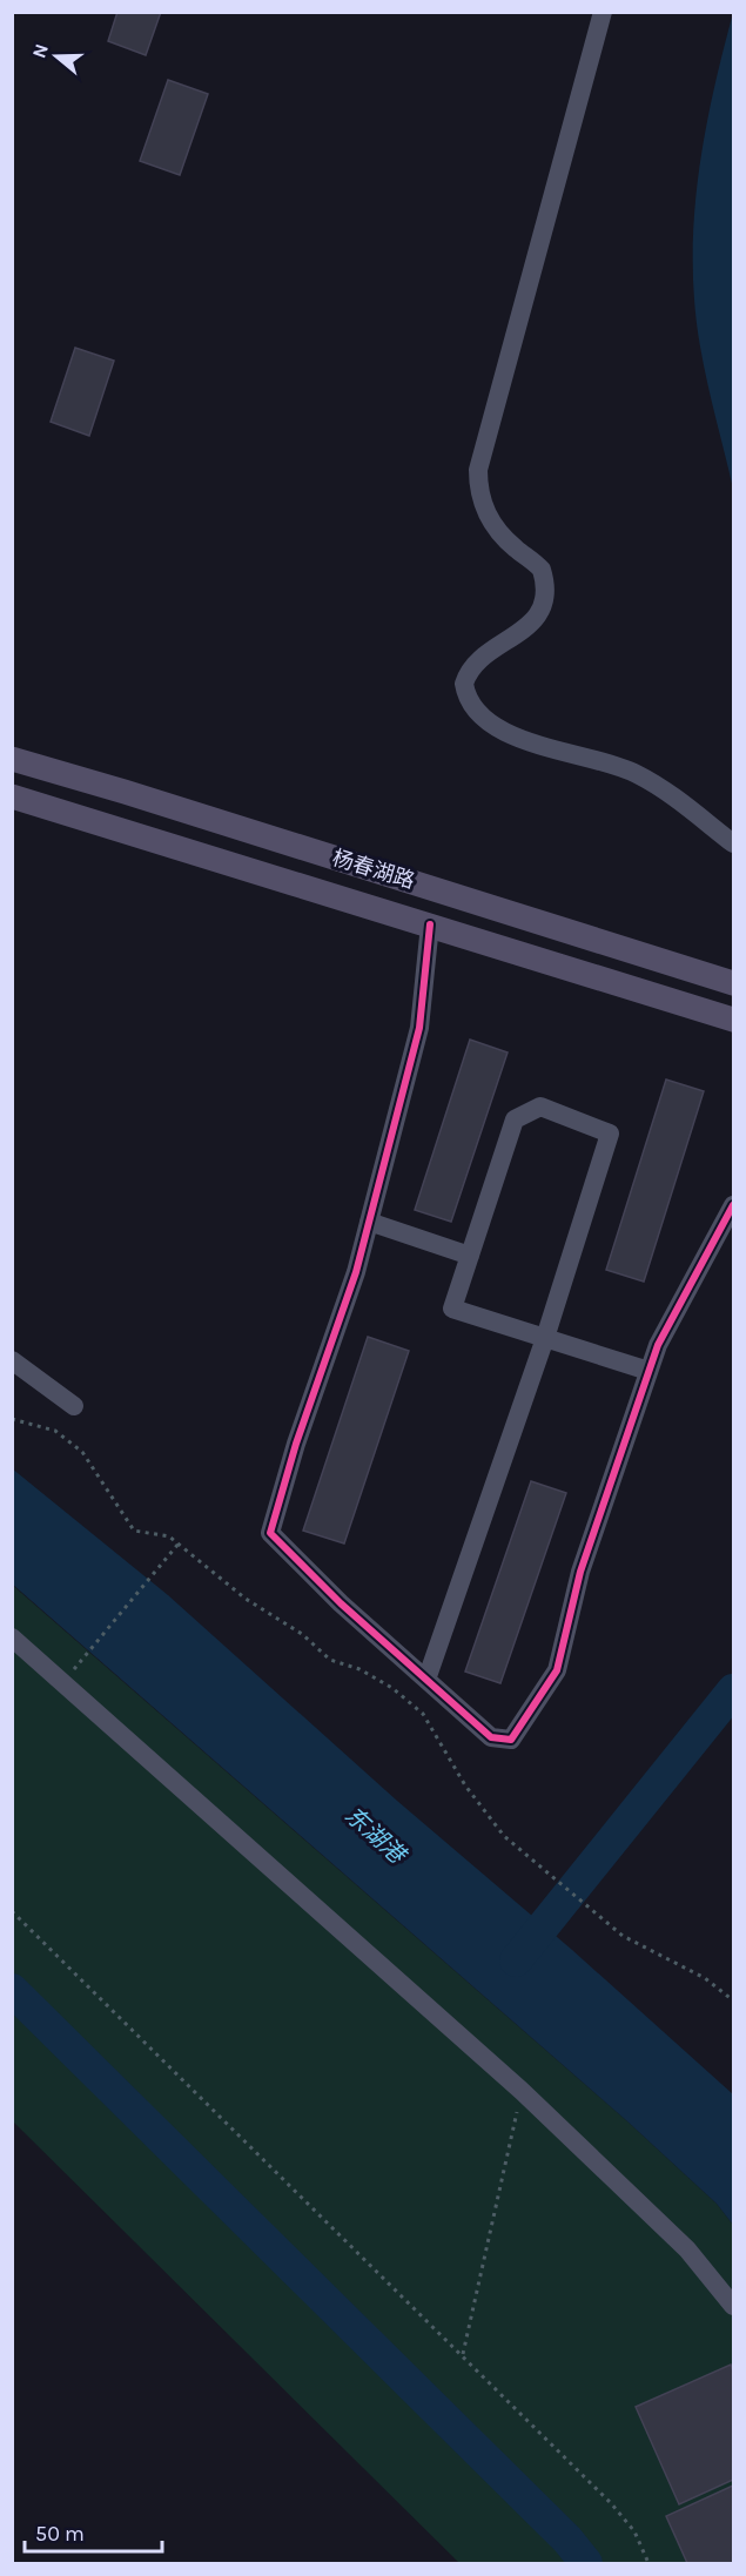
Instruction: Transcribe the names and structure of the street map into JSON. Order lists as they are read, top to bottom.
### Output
{
  "streets": {
    "main road": ["杨春湖路"]
  },
  "water": ["东湖港"],
  "scale_bar": "50 m",
  "north": "left"
}
